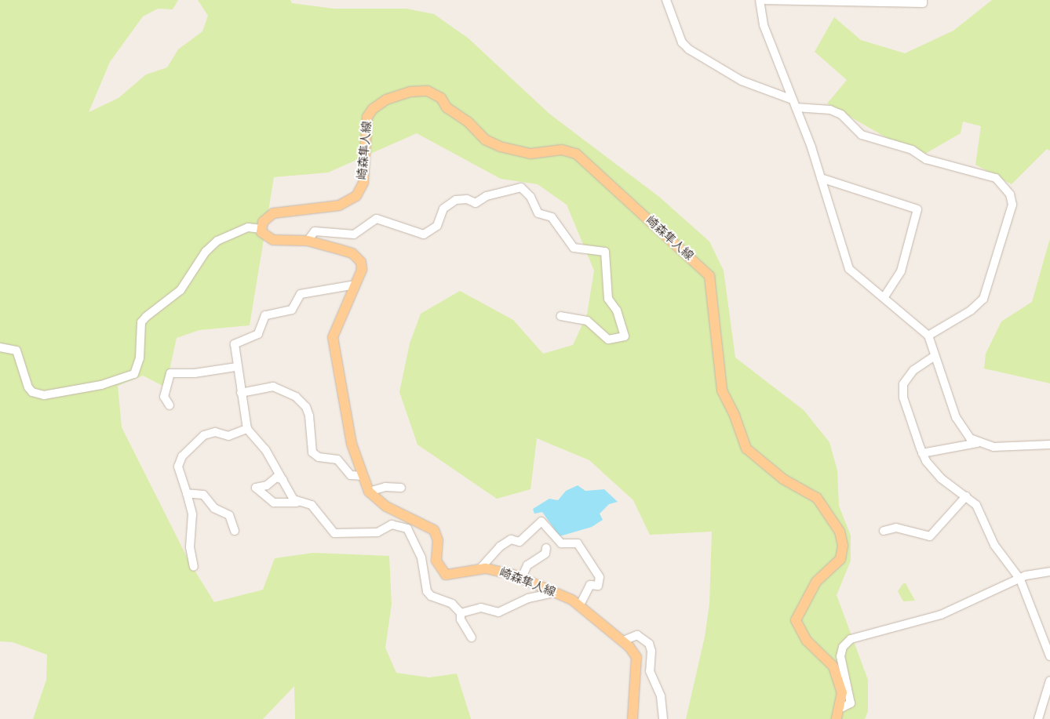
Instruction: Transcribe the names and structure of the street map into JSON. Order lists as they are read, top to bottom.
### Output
{
  "streets": {
    "main road": ["崎森隼人線"]
  }
}
